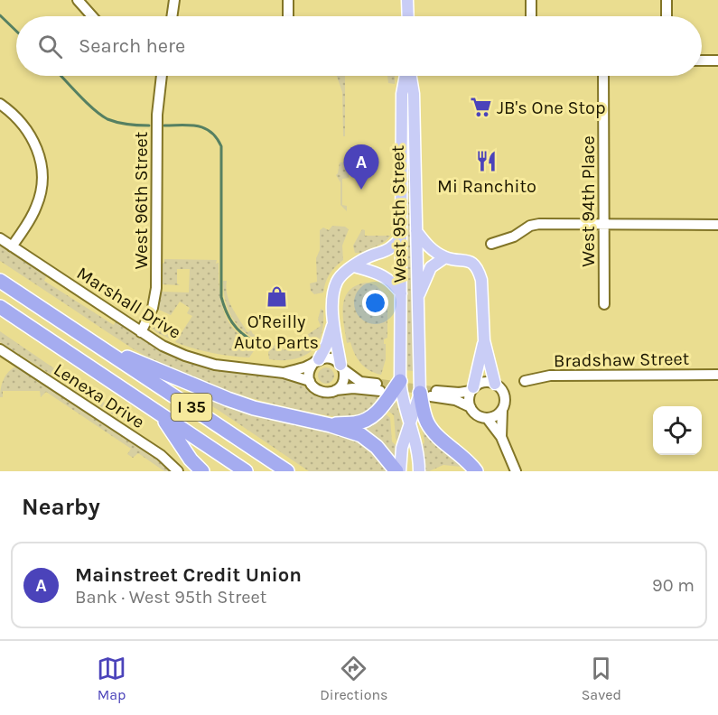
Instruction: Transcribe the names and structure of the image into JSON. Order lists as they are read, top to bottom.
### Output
{
  "streets": {
    "highway": ["I 35"],
    "main road": ["West 95th Street"],
    "street": [
      "West 96th Street",
      "West 94th Place",
      "Marshall Drive",
      "Bradshaw Street",
      "Lenexa Drive"
    ]
  },
  "crossings": [
    ["West 96th Street", "Marshall Drive"]
  ],
  "places": {
    "supermarket": ["JB's One Stop"],
    "restaurant": ["Mi Ranchito"],
    "shop": ["O'Reilly Auto Parts"]
  },
  "page": {
    "search": "Search here",
    "pins": "A",
    "heading": "Nearby",
    "list": [
      {
        "mark": "A",
        "name": "Mainstreet Credit Union",
        "note": "Bank · West 95th Street",
        "value": "90 m"
      }
    ],
    "nav": ["Map", "Directions", "Saved"]
  }
}
